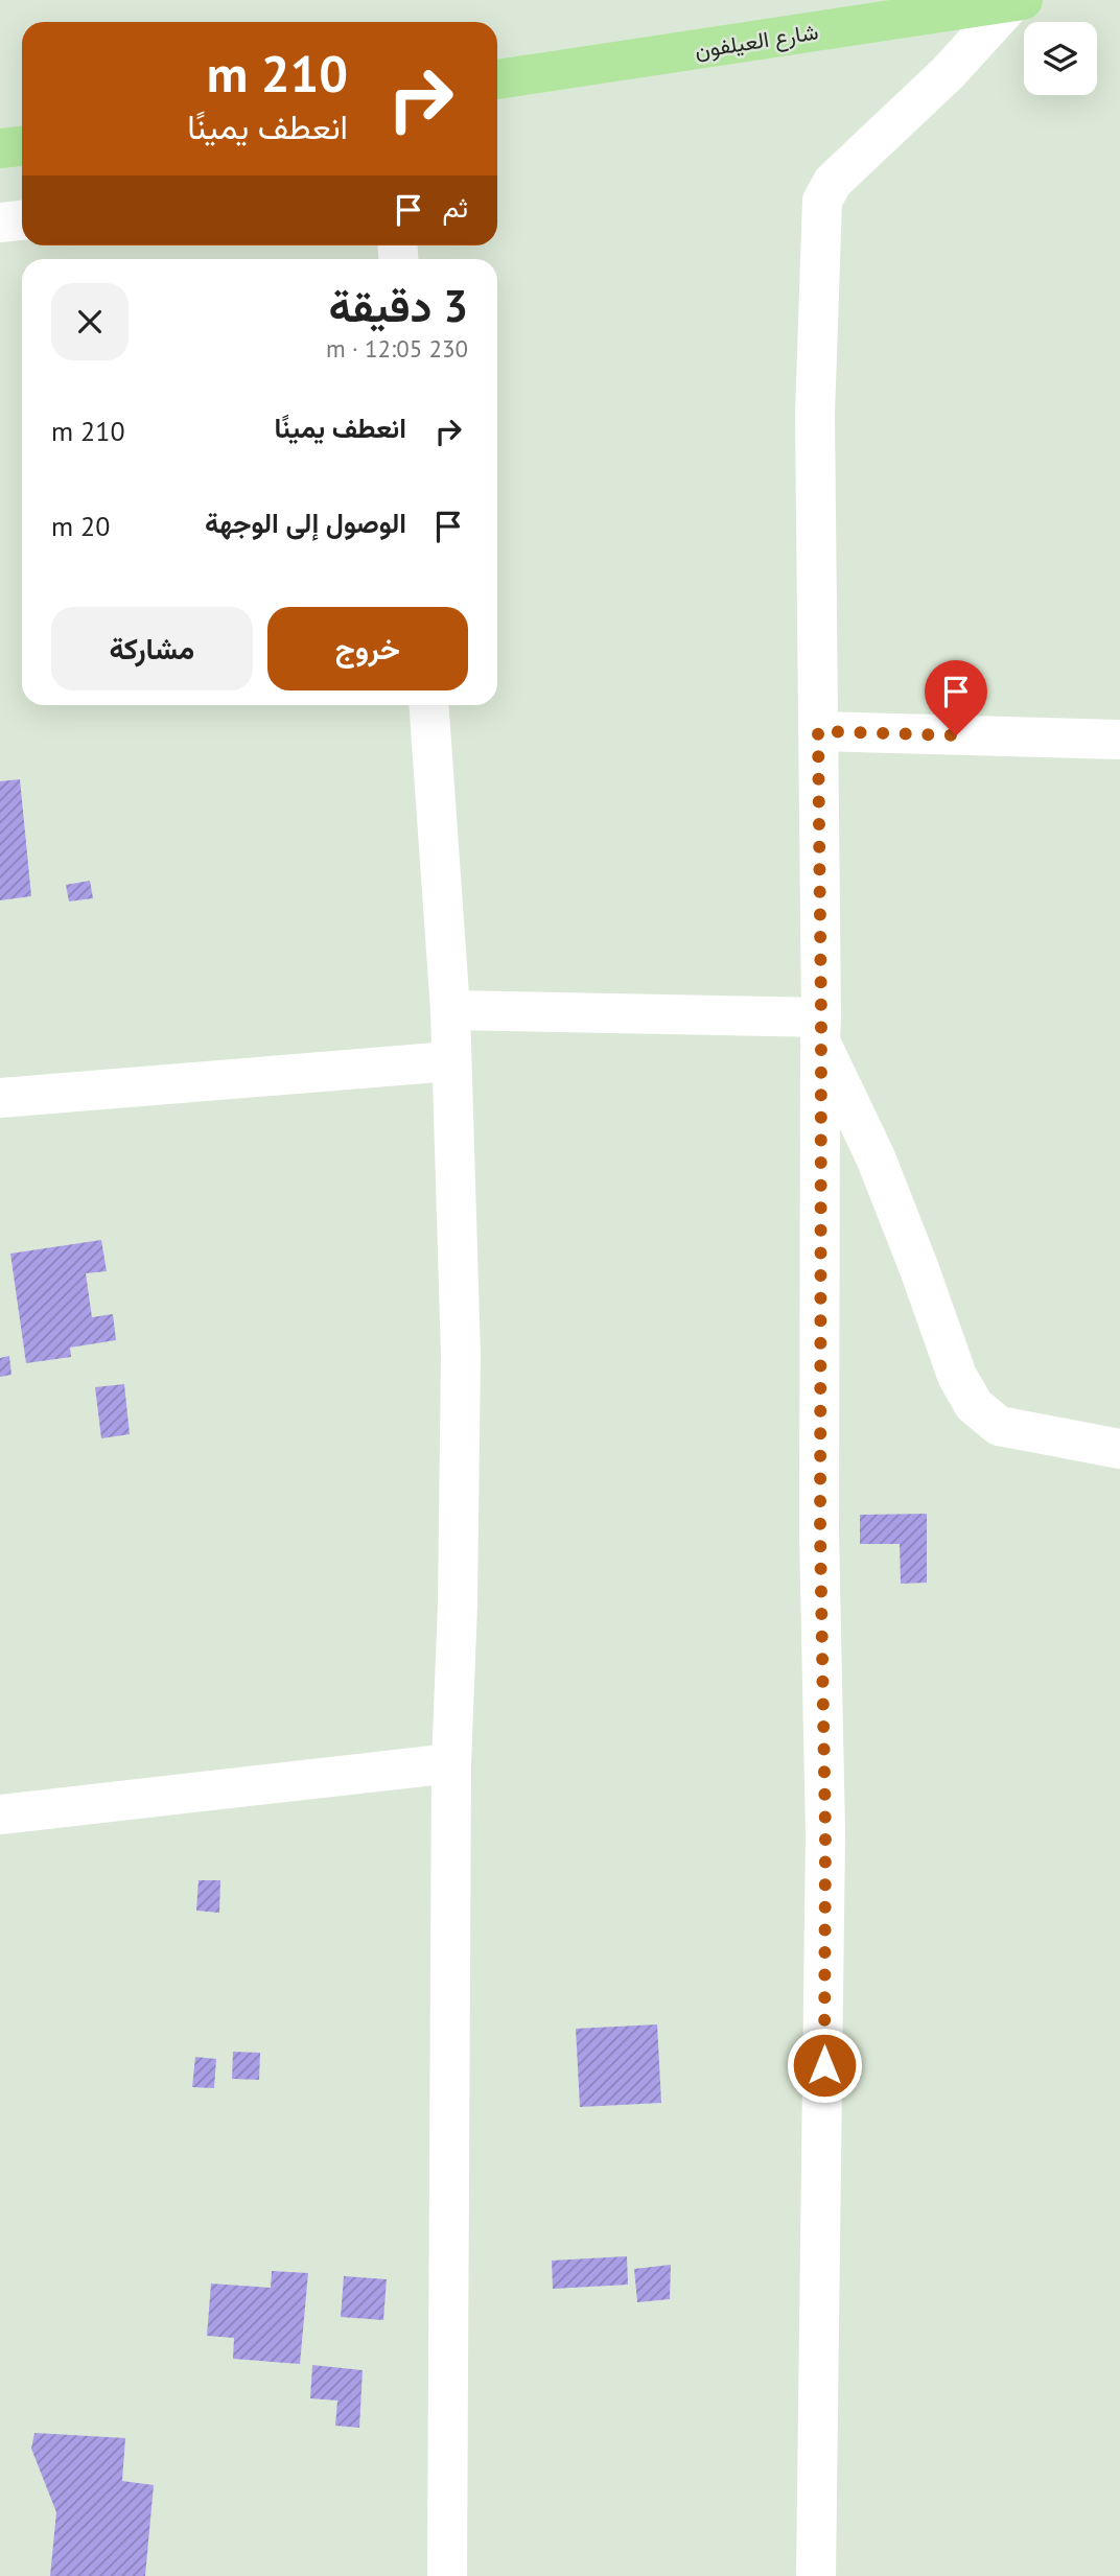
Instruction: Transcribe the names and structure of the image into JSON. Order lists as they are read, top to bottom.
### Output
{
  "streets": {
    "highway": ["شارع العيلفون"]
  },
  "page": {
    "turn": ["210 m", "انعطف يمينًا"],
    "then": "ثم",
    "heading": ["3 دقيقة", "230 m · 12:05"],
    "list": [
      {
        "name": "انعطف يمينًا",
        "value": "210 m"
      },
      {
        "name": "الوصول إلى الوجهة",
        "value": "20 m"
      }
    ],
    "buttons": ["خروج", "مشاركة"]
  }
}
